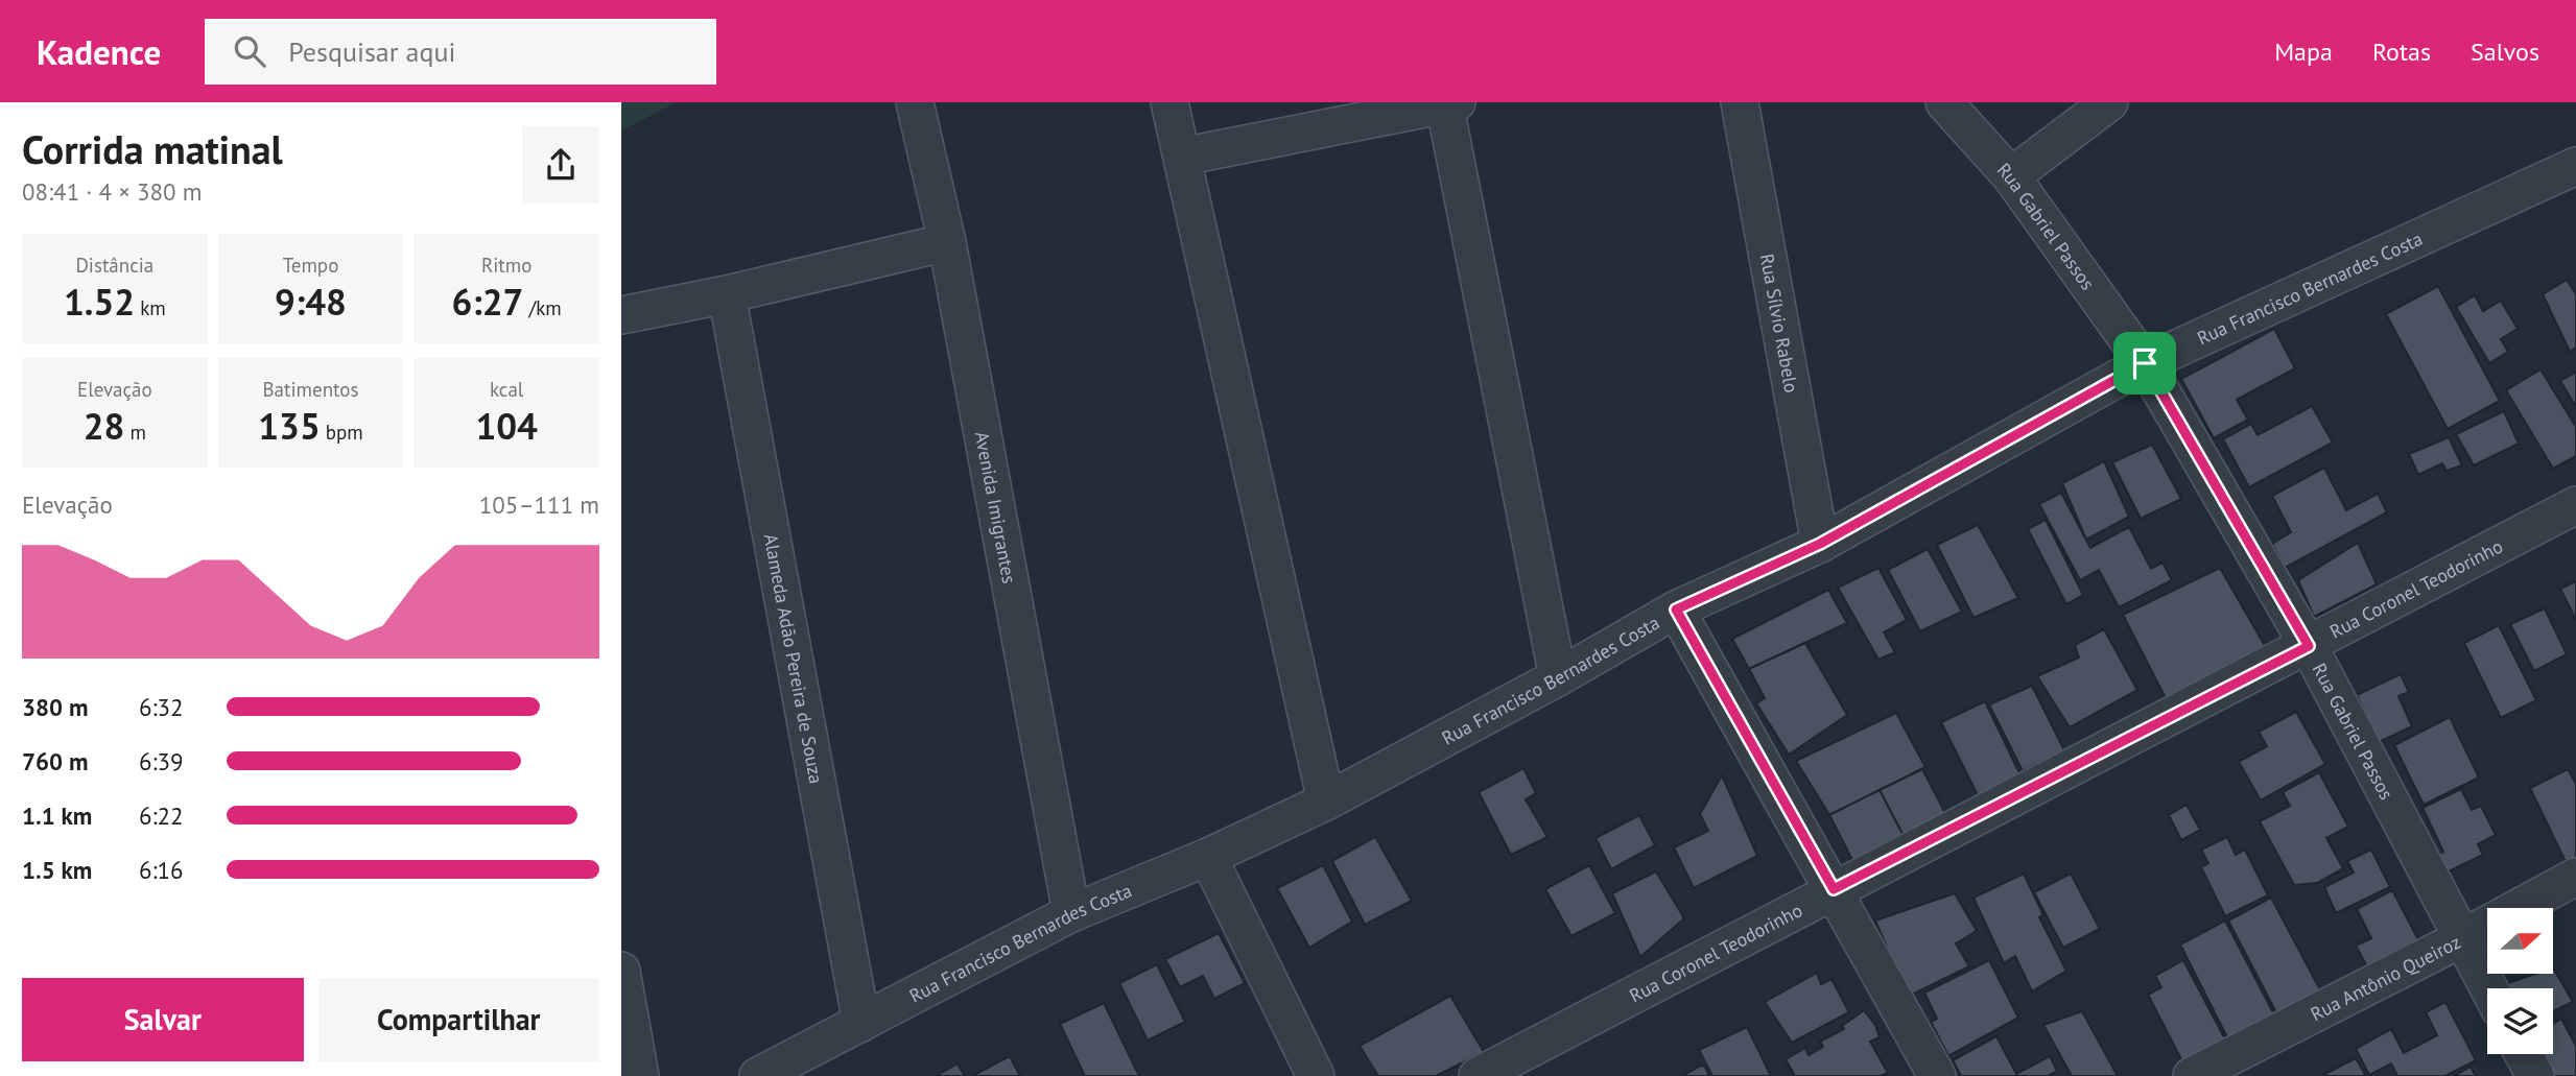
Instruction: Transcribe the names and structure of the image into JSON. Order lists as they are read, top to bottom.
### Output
{
  "streets": {
    "street": [
      "Rua Gabriel Passos",
      "Rua Francisco Bernardes Costa",
      "Rua Sílvio Rabelo",
      "Avenida Imigrantes",
      "Rua Coronel Teodorinho",
      "Alameda Adão Pereira de Souza",
      "Rua Antônio Queiroz"
    ]
  },
  "crossings": [
    ["Rua Gabriel Passos", "Rua Francisco Bernardes Costa"],
    ["Rua Gabriel Passos", "Rua Coronel Teodorinho"],
    ["Rua Gabriel Passos", "Rua Antônio Queiroz"],
    ["Rua Francisco Bernardes Costa", "Rua Sílvio Rabelo"],
    ["Rua Francisco Bernardes Costa", "Avenida Imigrantes"],
    ["Rua Francisco Bernardes Costa", "Alameda Adão Pereira de Souza"]
  ],
  "north": "right",
  "page": {
    "header": "Kadence",
    "search": "Pesquisar aqui",
    "nav": ["Mapa", "Rotas", "Salvos"],
    "heading": ["Corrida matinal", "08:41 · 4 × 380 m"],
    "stats": [
      ["Distância", "1.52 km"],
      ["Tempo", "9:48"],
      ["Ritmo", "6:27 /km"],
      ["Elevação", "28 m"],
      ["Batimentos", "135 bpm"],
      ["kcal", "104"]
    ],
    "chart": ["Elevação", "105–111 m"],
    "list": [
      {
        "name": "380 m",
        "note": "6:32"
      },
      {
        "name": "760 m",
        "note": "6:39"
      },
      {
        "name": "1.1 km",
        "note": "6:22"
      },
      {
        "name": "1.5 km",
        "note": "6:16"
      }
    ],
    "buttons": ["Salvar", "Compartilhar"]
  }
}
